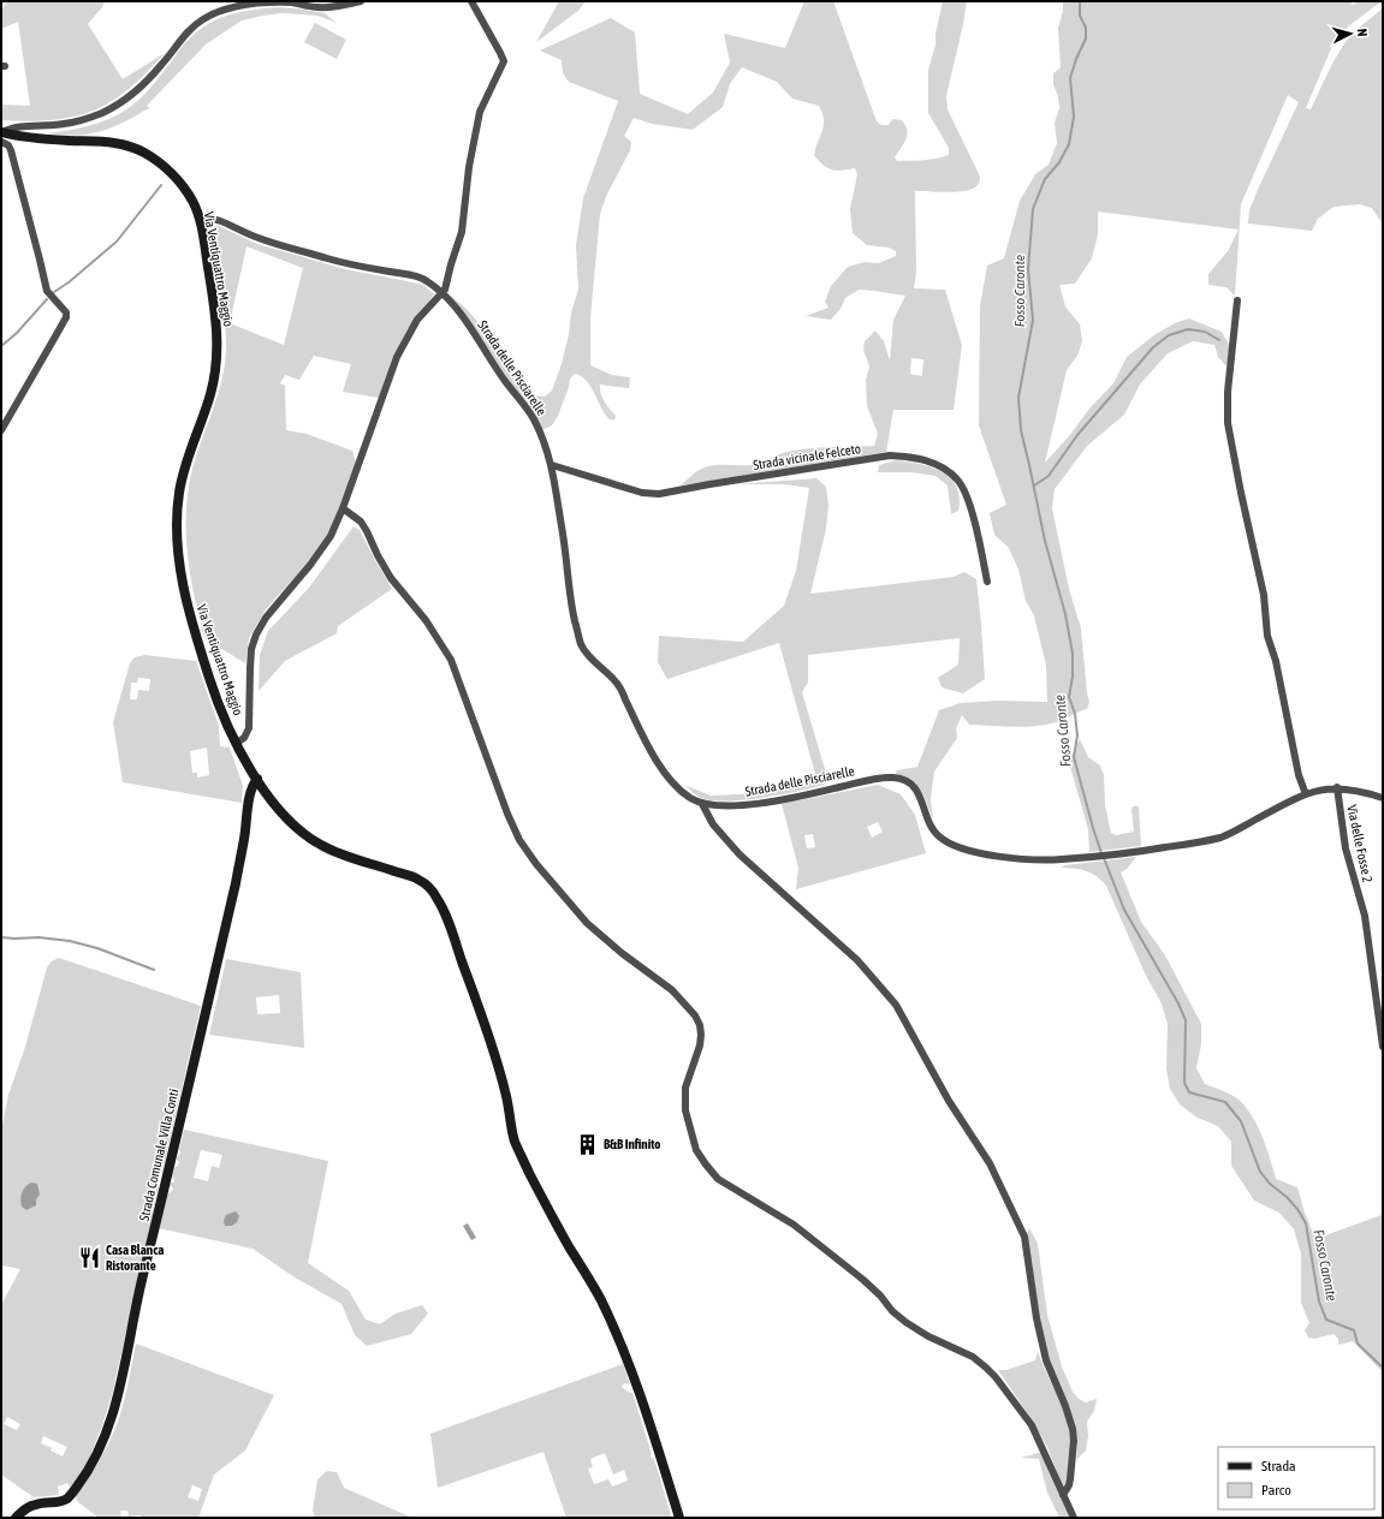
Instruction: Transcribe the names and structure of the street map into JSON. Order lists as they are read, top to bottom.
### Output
{
  "streets": {
    "main road": ["Via Ventiquattro Maggio", "Strada Comunale Villa Conti"],
    "street": ["Strada delle Pisciarelle", "Strada vicinale Felceto", "Via delle Fosse 2"]
  },
  "crossings": [
    ["Via Ventiquattro Maggio", "Strada delle Pisciarelle"],
    ["Via Ventiquattro Maggio", "Strada Comunale Villa Conti"],
    ["Strada delle Pisciarelle", "Strada vicinale Felceto"],
    ["Strada delle Pisciarelle", "Via delle Fosse 2"]
  ],
  "water": ["Fosso Caronte"],
  "places": {
    "building": ["B&B Infinito"],
    "restaurant": ["Casa Blanca Ristorante"]
  },
  "legend": ["Strada", "Parco"],
  "north": "right"
}
